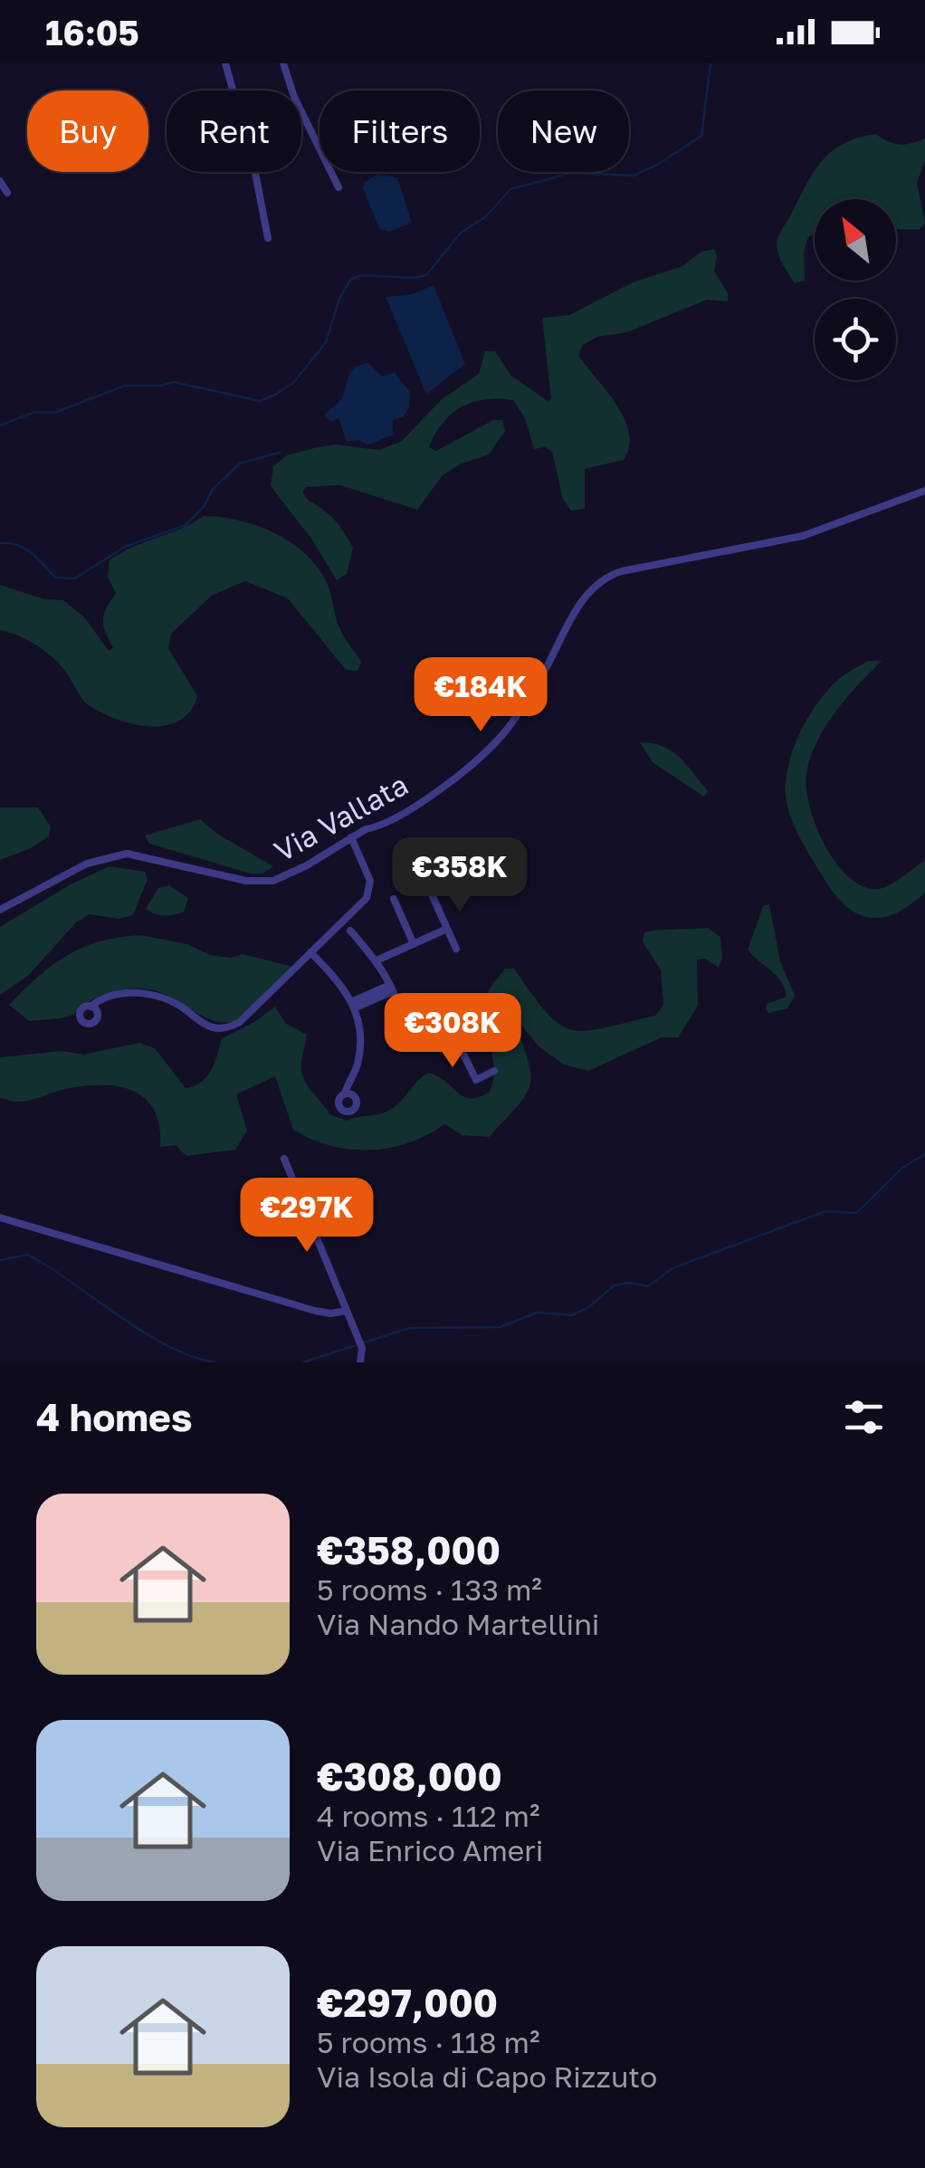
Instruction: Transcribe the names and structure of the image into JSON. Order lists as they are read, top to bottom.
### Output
{
  "streets": {
    "street": ["Via Vallata"]
  },
  "north": "top left",
  "page": {
    "status": "16:05",
    "chip": [
      "Buy",
      "Rent",
      "Filters",
      "New"
    ],
    "price": [
      "€184K",
      "€358K",
      "€308K",
      "€297K"
    ],
    "heading": "4 homes",
    "list": [
      {
        "name": "€358,000",
        "note": "5 rooms · 133 m² · Via Nando Martellini"
      },
      {
        "name": "€308,000",
        "note": "4 rooms · 112 m² · Via Enrico Ameri"
      },
      {
        "name": "€297,000",
        "note": "5 rooms · 118 m² · Via Isola di Capo Rizzuto"
      }
    ]
  }
}
